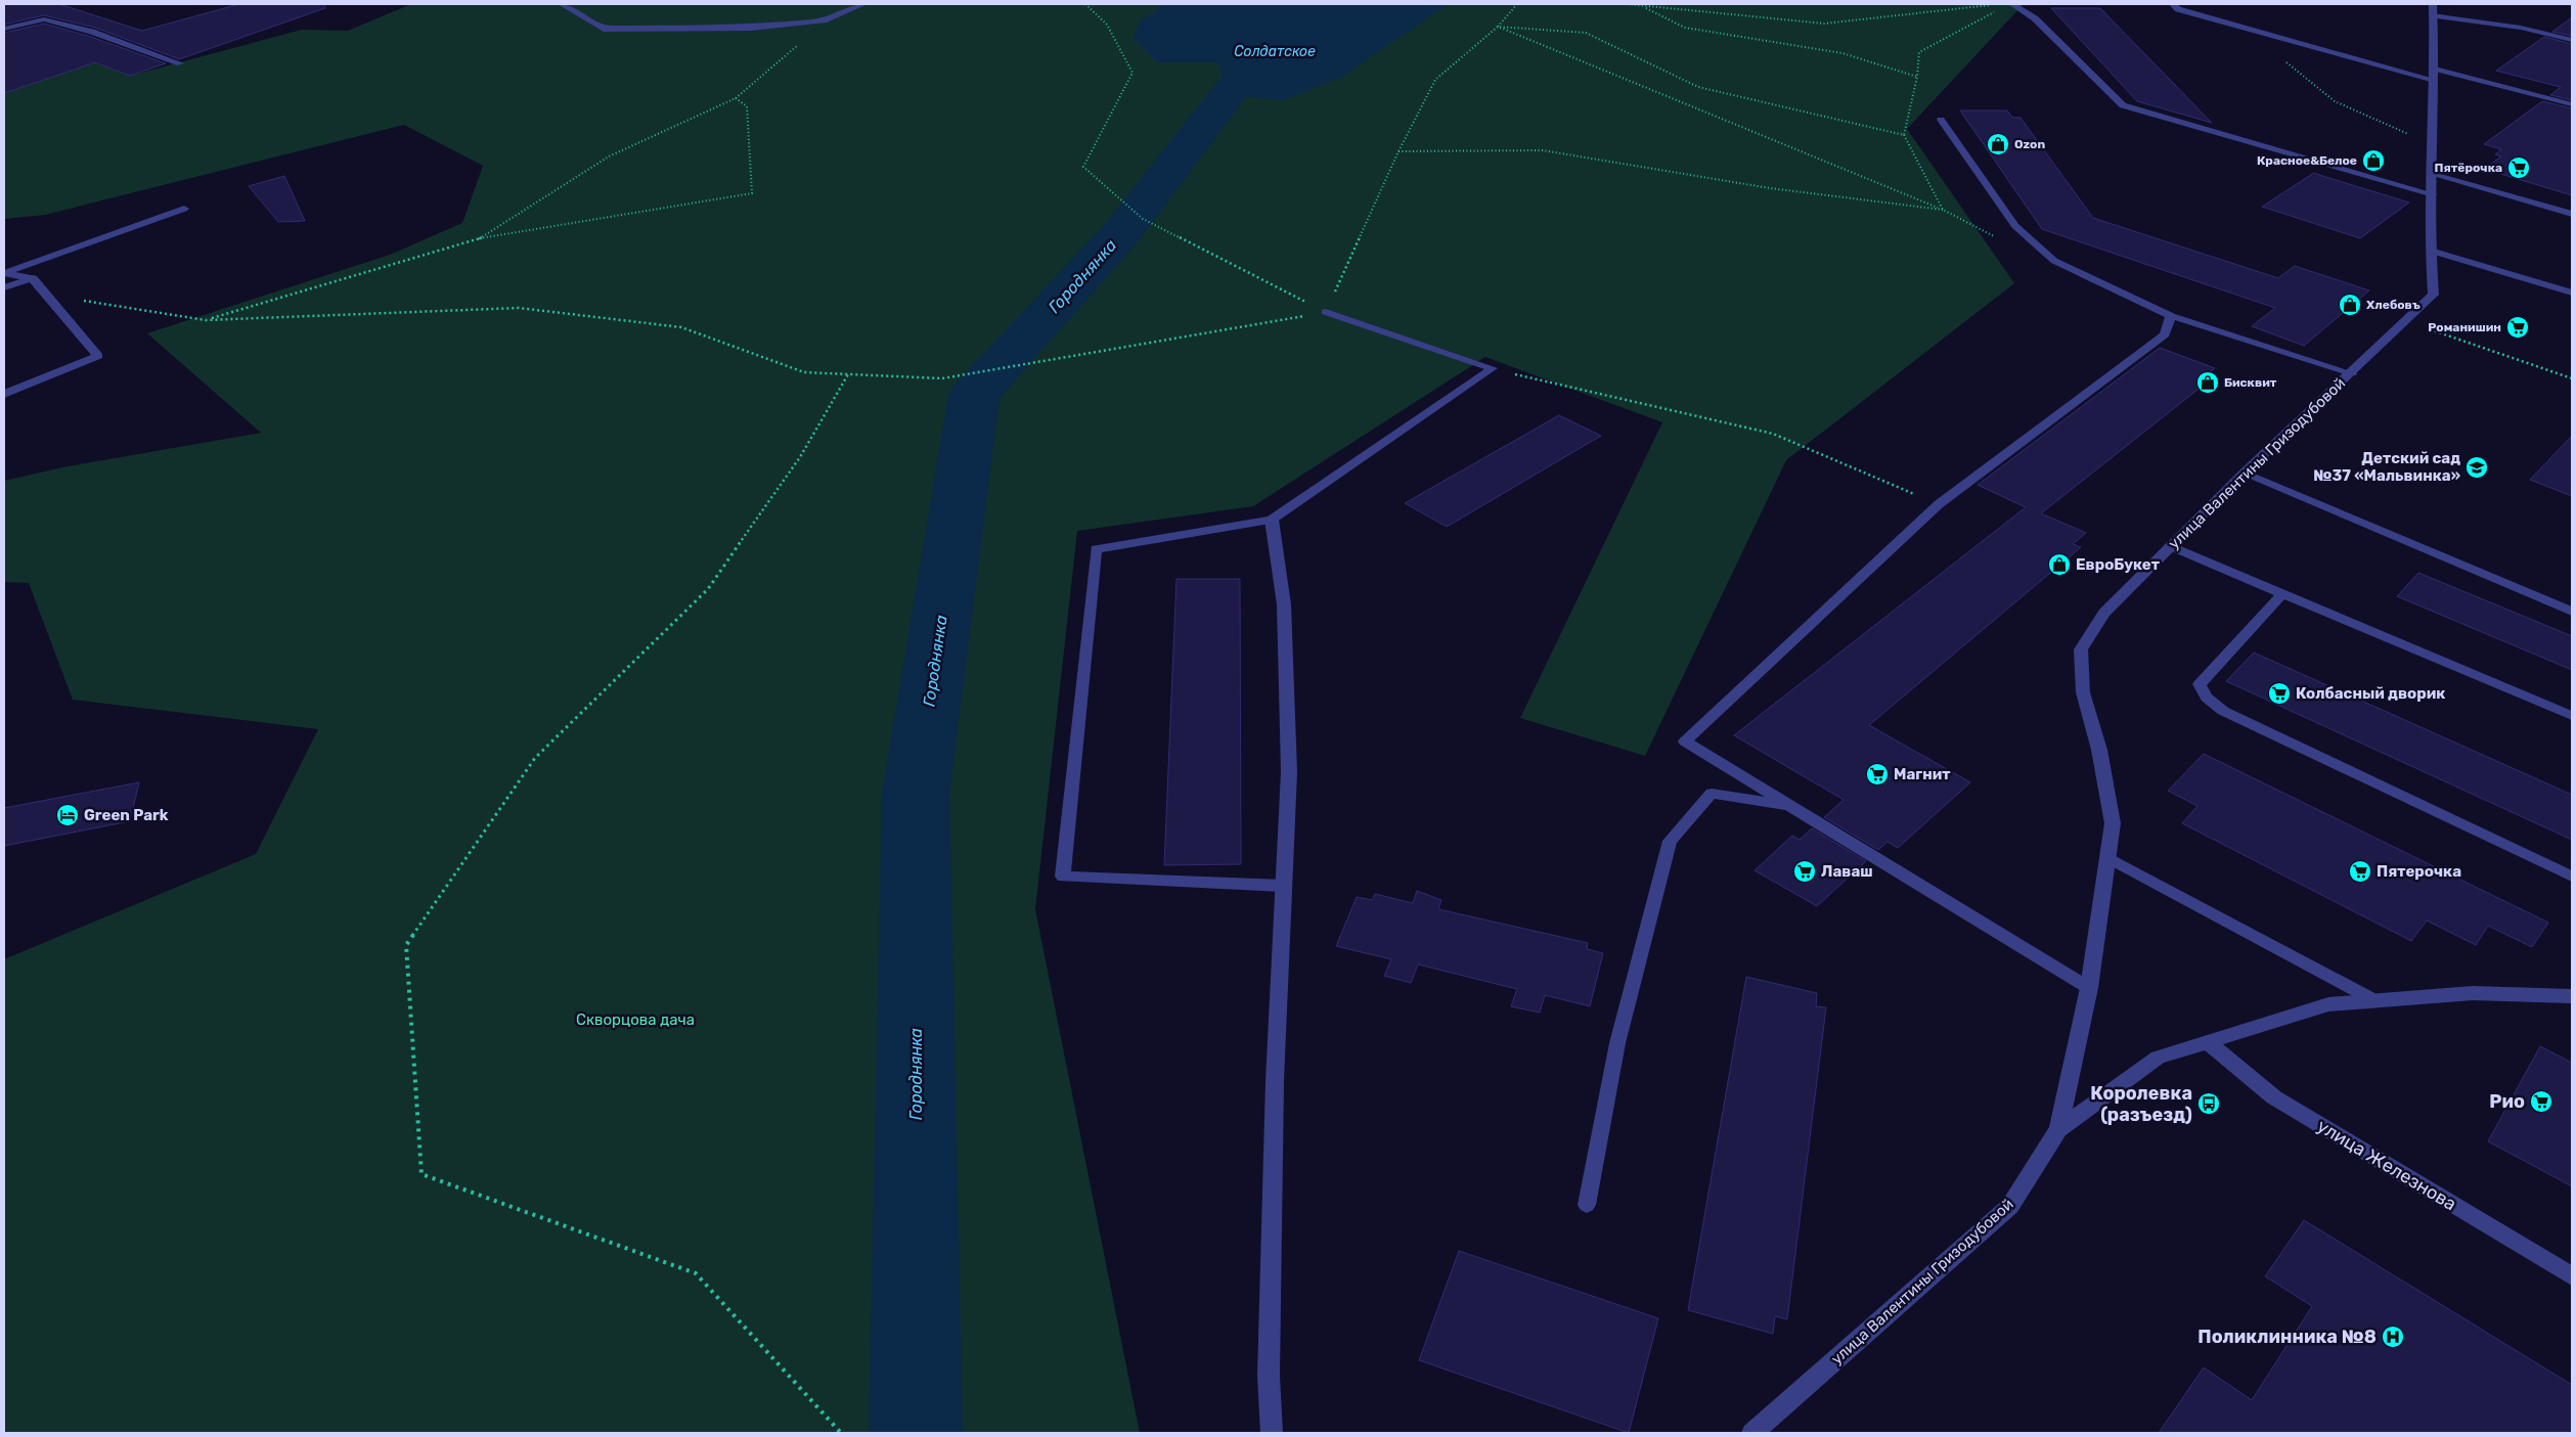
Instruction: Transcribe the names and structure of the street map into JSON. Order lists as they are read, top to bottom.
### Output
{
  "streets": {
    "street": ["улица Валентины Гризодубовой", "улица Железнова"]
  },
  "water": ["Солдатское", "Городнянка"],
  "parks": ["Скворцова дача"],
  "places": {
    "shop": [
      "Ozon",
      "Красное&Белое",
      "Хлебовъ",
      "Бисквит",
      "ЕвроБукет"
    ],
    "supermarket": [
      "Пятёрочка",
      "Романишин",
      "Колбасный дворик",
      "Магнит",
      "Лаваш",
      "Пятерочка",
      "Рио"
    ],
    "school or university": ["Детский сад №37 «Мальвинка»"],
    "hotel": ["Green Park"],
    "bus stop": ["Королевка (разъезд)"],
    "hospital": ["Поликлинника №8"]
  }
}
